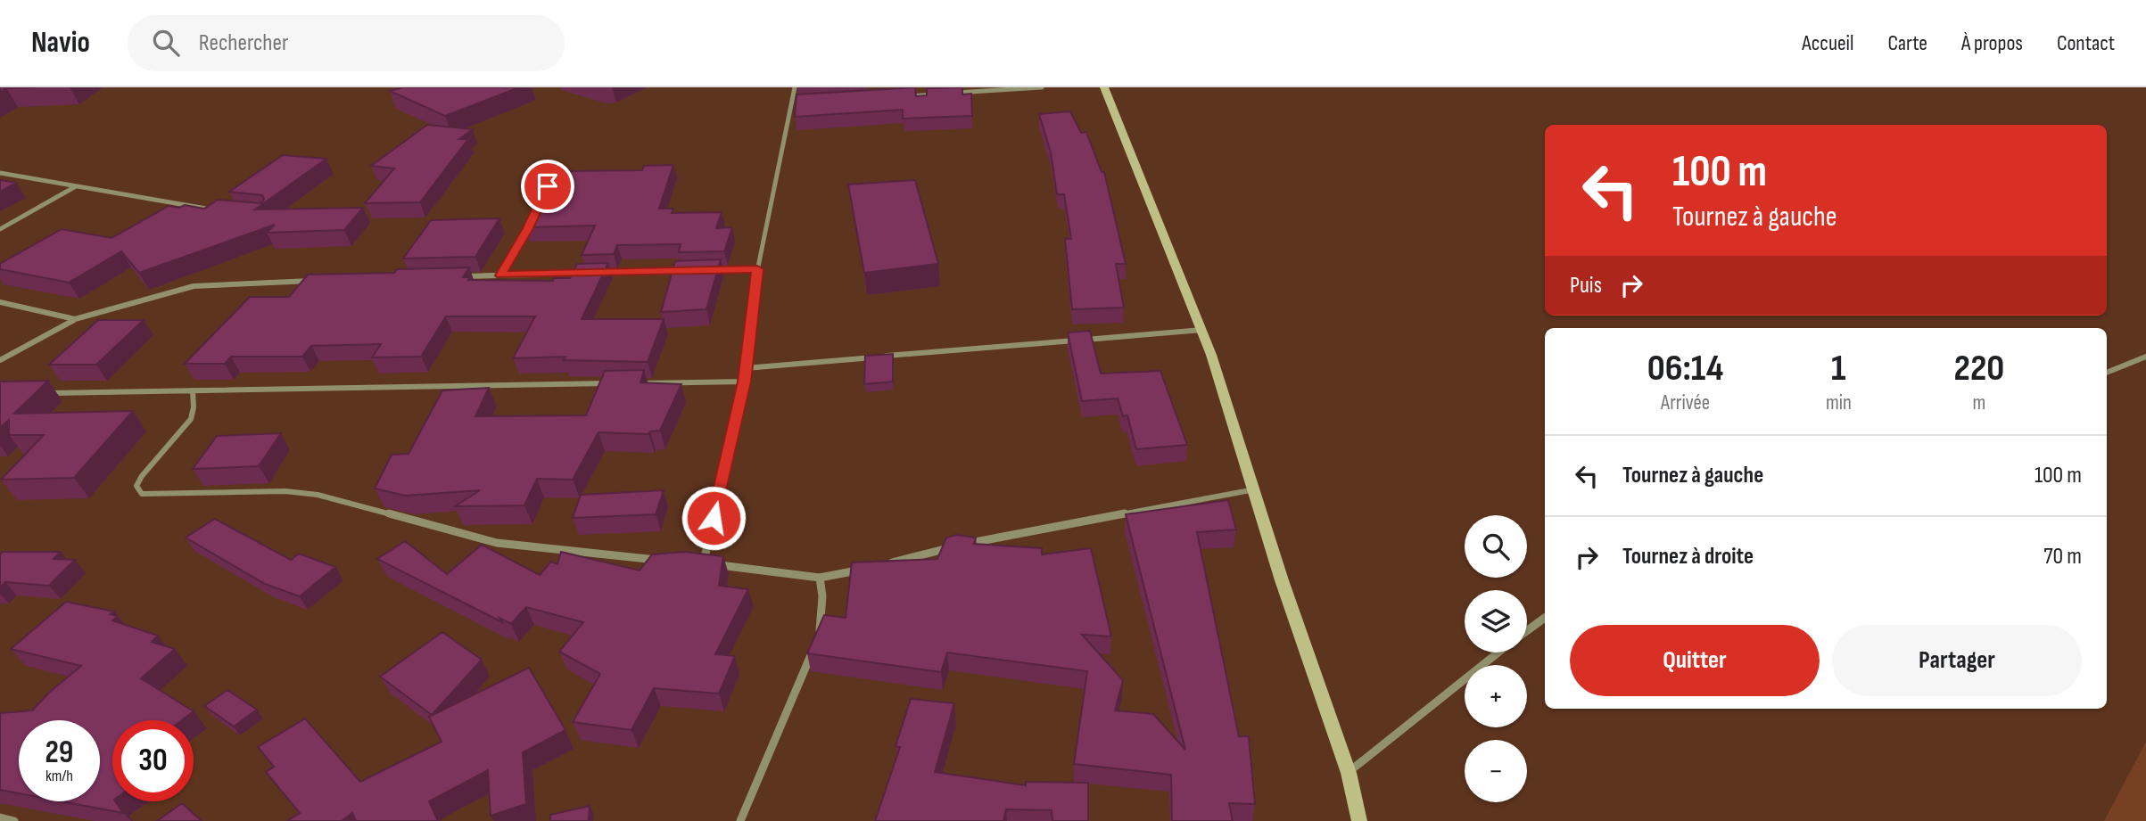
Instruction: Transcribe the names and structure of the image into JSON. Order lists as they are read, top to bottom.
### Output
{
  "page": {
    "header": "Navio",
    "search": "Rechercher",
    "nav": [
      "Accueil",
      "Carte",
      "À propos",
      "Contact"
    ],
    "turn": ["100 m", "Tournez à gauche"],
    "then": "Puis",
    "eta": [
      "06:14",
      "Arrivée",
      "1",
      "min",
      "220",
      "m"
    ],
    "list": [
      {
        "name": "Tournez à gauche",
        "value": "100 m"
      },
      {
        "name": "Tournez à droite",
        "value": "70 m"
      }
    ],
    "map_buttons": ["+", "−"],
    "buttons": ["Quitter", "Partager"],
    "speed": "29 km/h",
    "limit": "30"
  }
}
